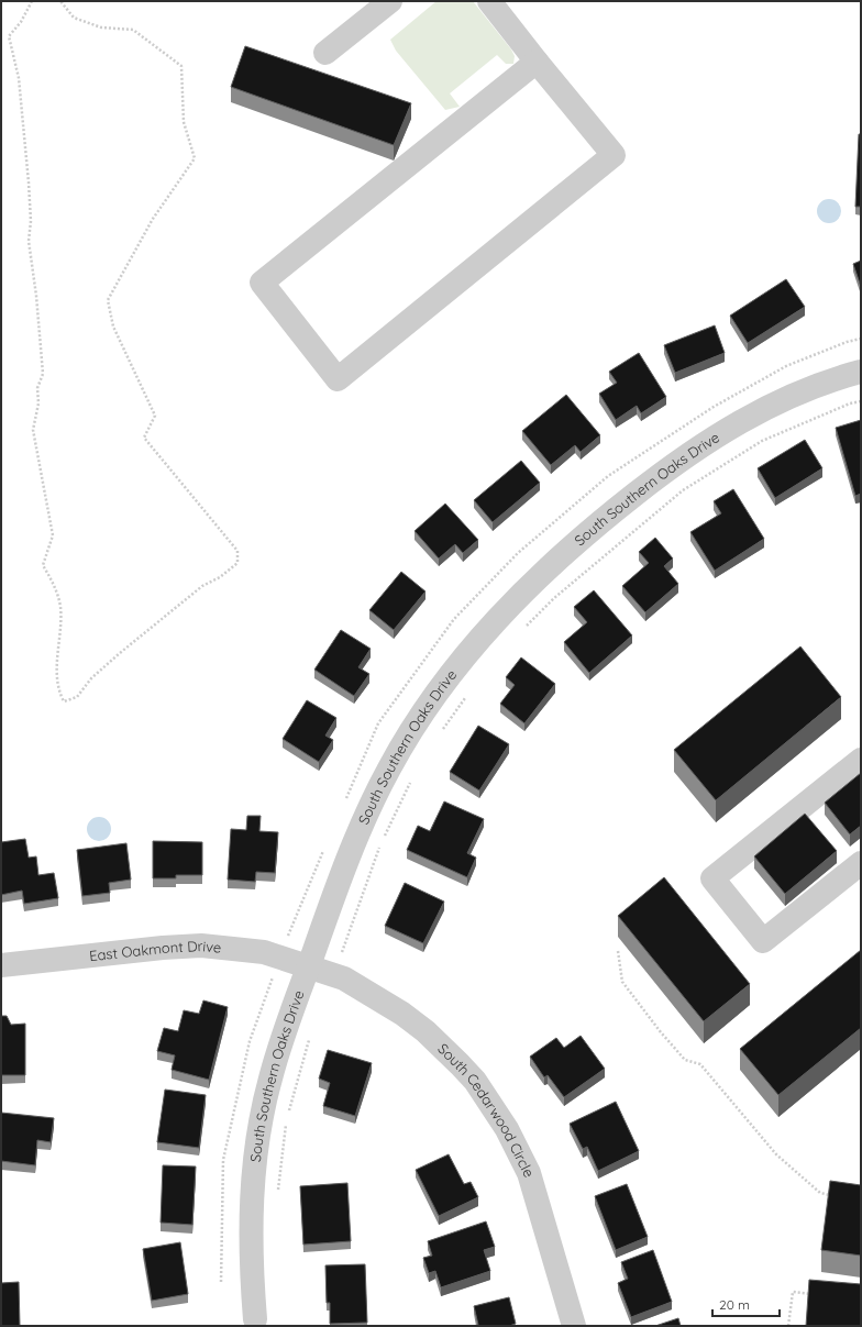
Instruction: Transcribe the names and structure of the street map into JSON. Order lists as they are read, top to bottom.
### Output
{
  "streets": {
    "street": ["South Southern Oaks Drive", "East Oakmont Drive", "South Cedarwood Circle"]
  },
  "crossings": [
    ["South Southern Oaks Drive", "East Oakmont Drive"],
    ["South Southern Oaks Drive", "South Cedarwood Circle"],
    ["East Oakmont Drive", "South Cedarwood Circle"]
  ],
  "scale_bar": "20 m"
}
